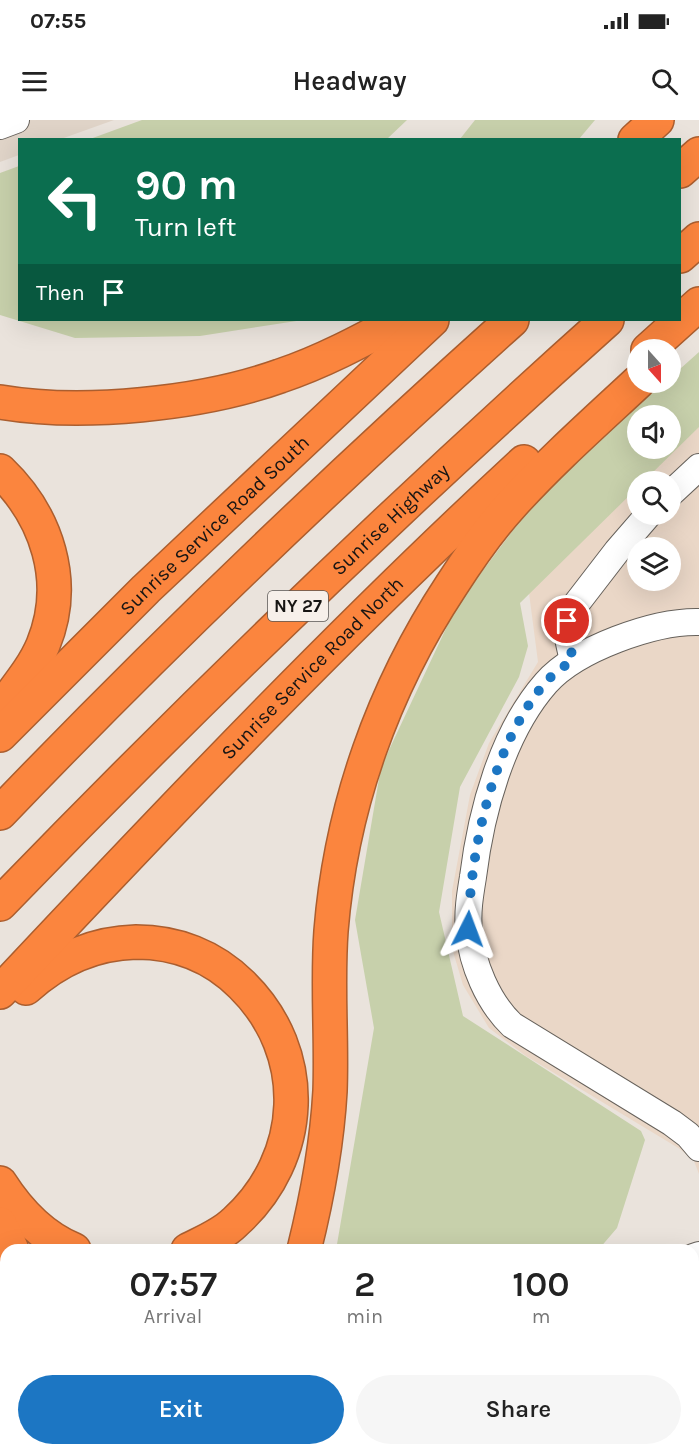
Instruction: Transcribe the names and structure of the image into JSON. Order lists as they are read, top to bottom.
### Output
{
  "streets": {
    "highway": [
      "Sunrise Highway",
      "Sunrise Service Road South",
      "NY 27",
      "Sunrise Service Road North"
    ]
  },
  "north": "bottom",
  "page": {
    "status": "07:55",
    "header": "Headway",
    "turn": ["90 m", "Turn left"],
    "then": "Then",
    "eta": [
      "07:57",
      "Arrival",
      "2",
      "min",
      "100",
      "m"
    ],
    "buttons": ["Exit", "Share"]
  }
}
